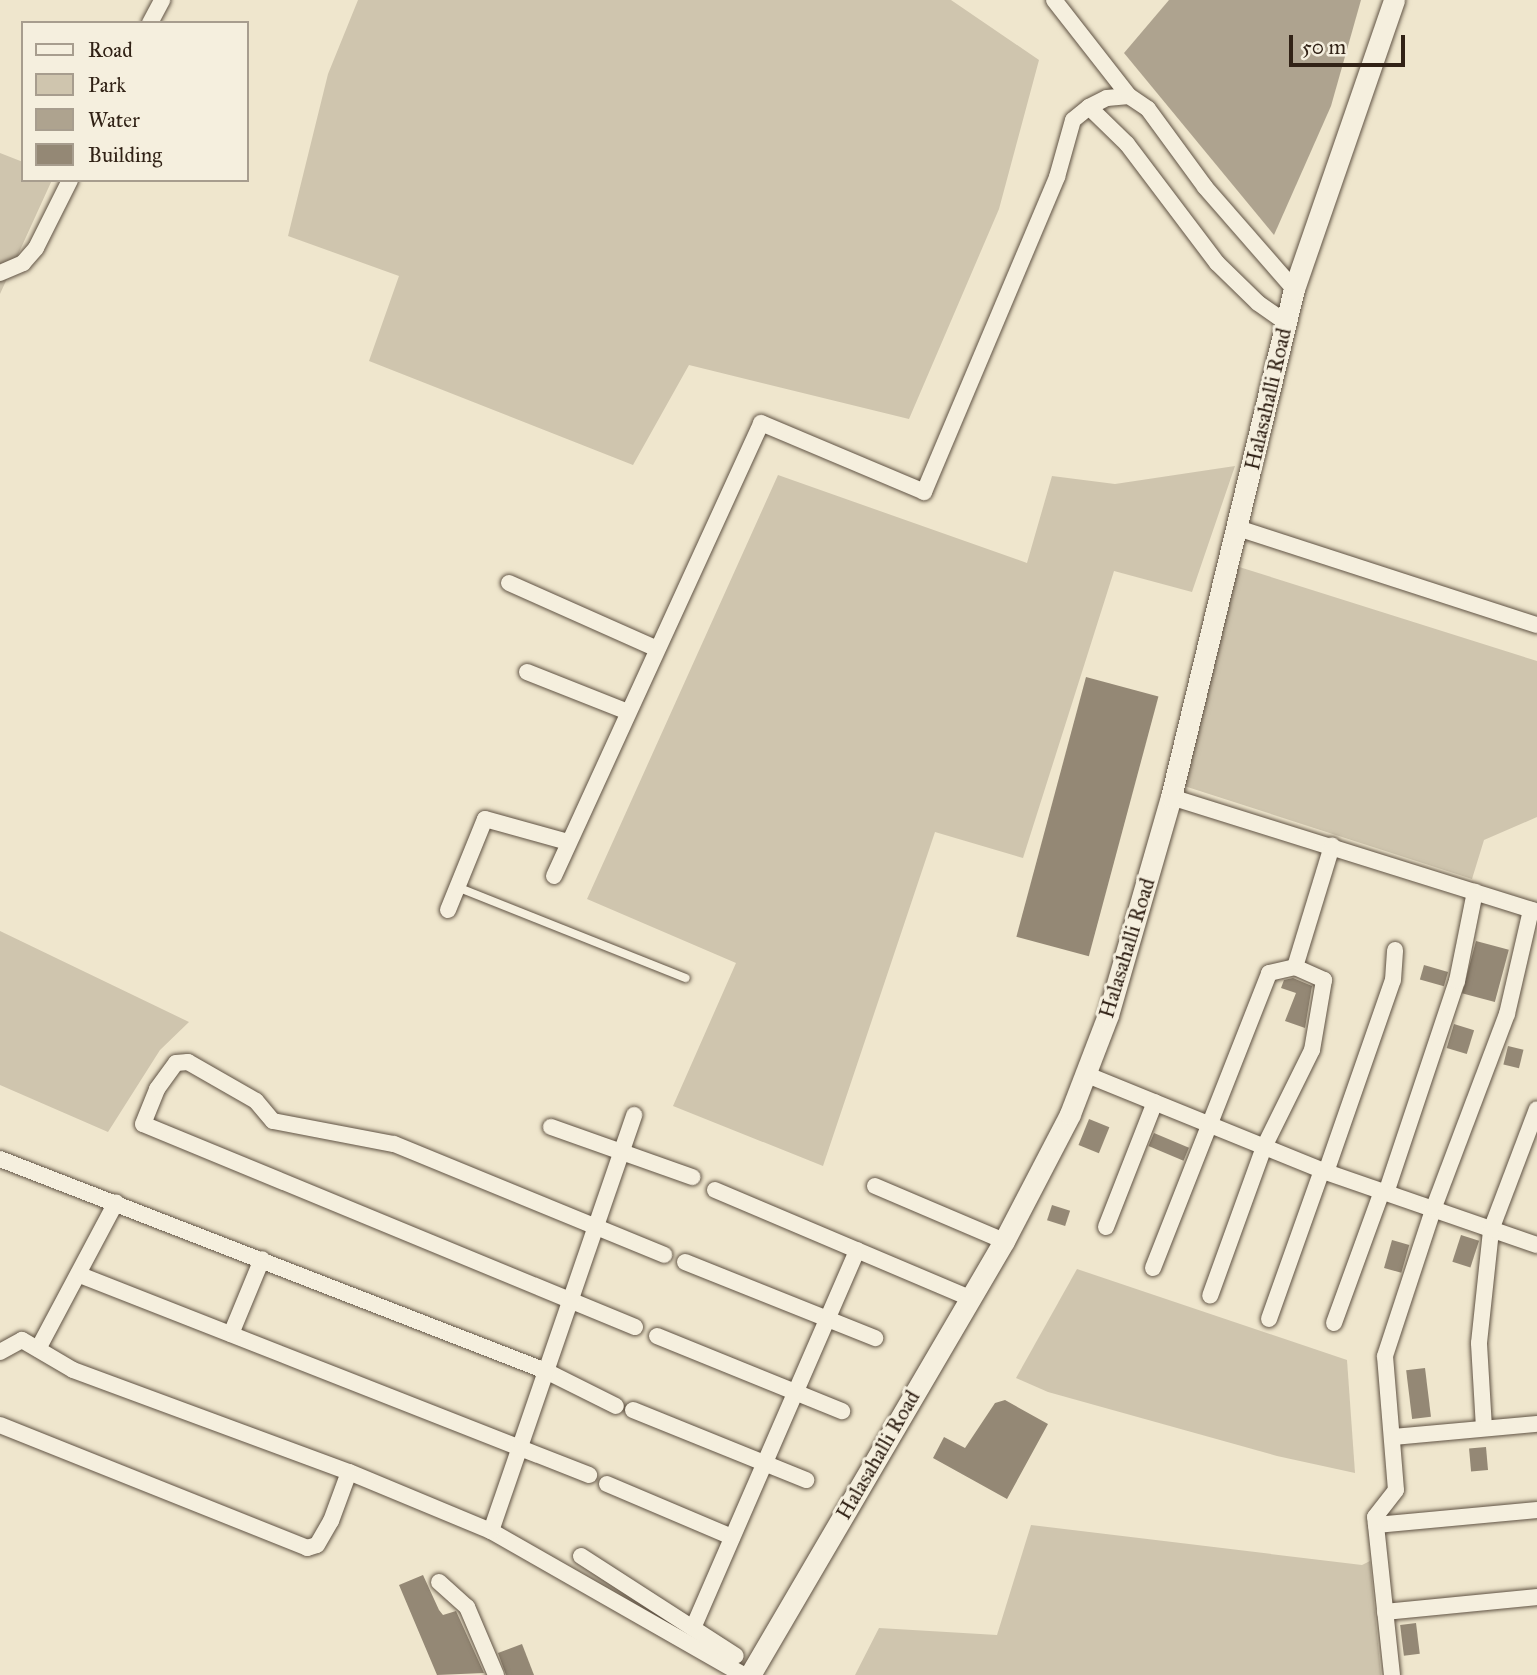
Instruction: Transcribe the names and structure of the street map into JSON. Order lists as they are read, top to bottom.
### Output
{
  "streets": {
    "main road": ["Halasahalli Road"]
  },
  "legend": [
    "Road",
    "Park",
    "Water",
    "Building"
  ],
  "scale_bar": "50 m"
}
